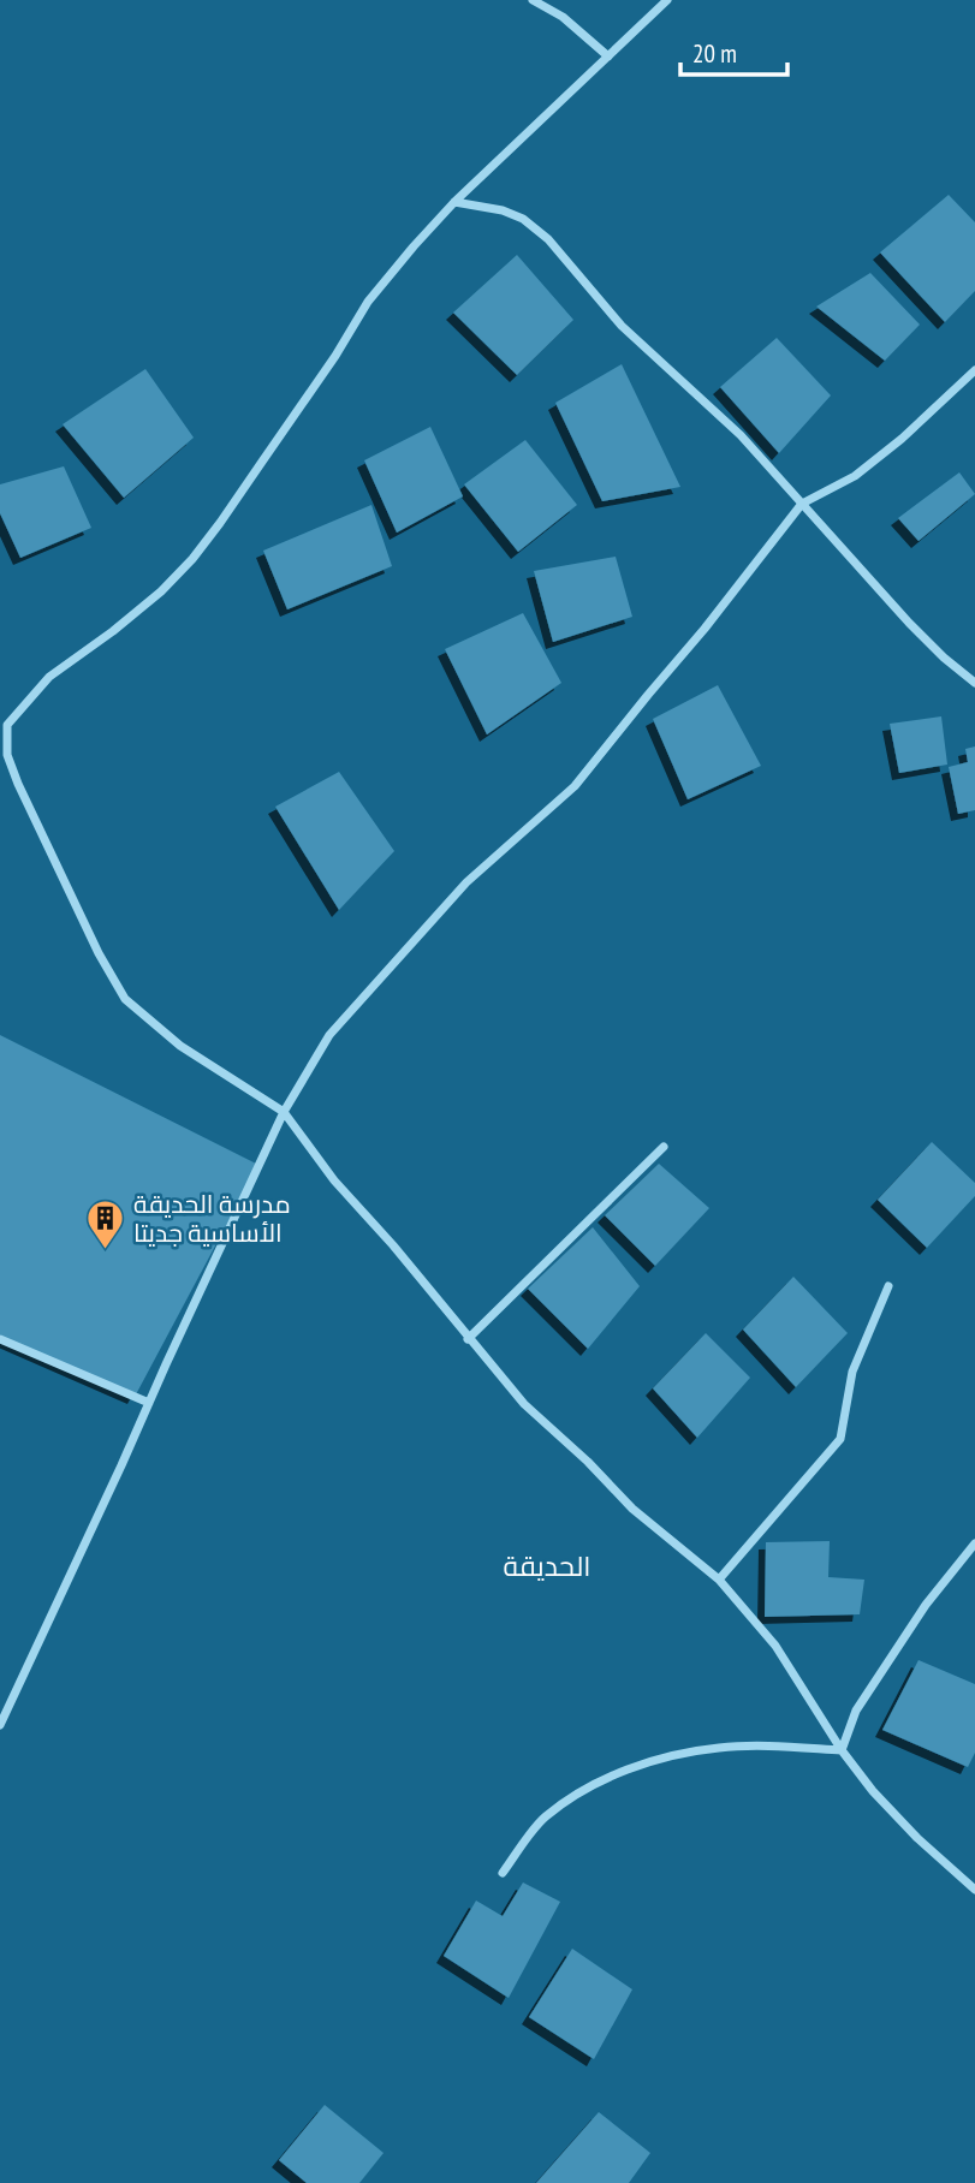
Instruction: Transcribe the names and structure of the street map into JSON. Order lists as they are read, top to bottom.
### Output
{
  "districts": ["الحديقة"],
  "places": {
    "building": ["مدرسة الحديقة الأساسية جديتا"]
  },
  "scale_bar": "20 m"
}
